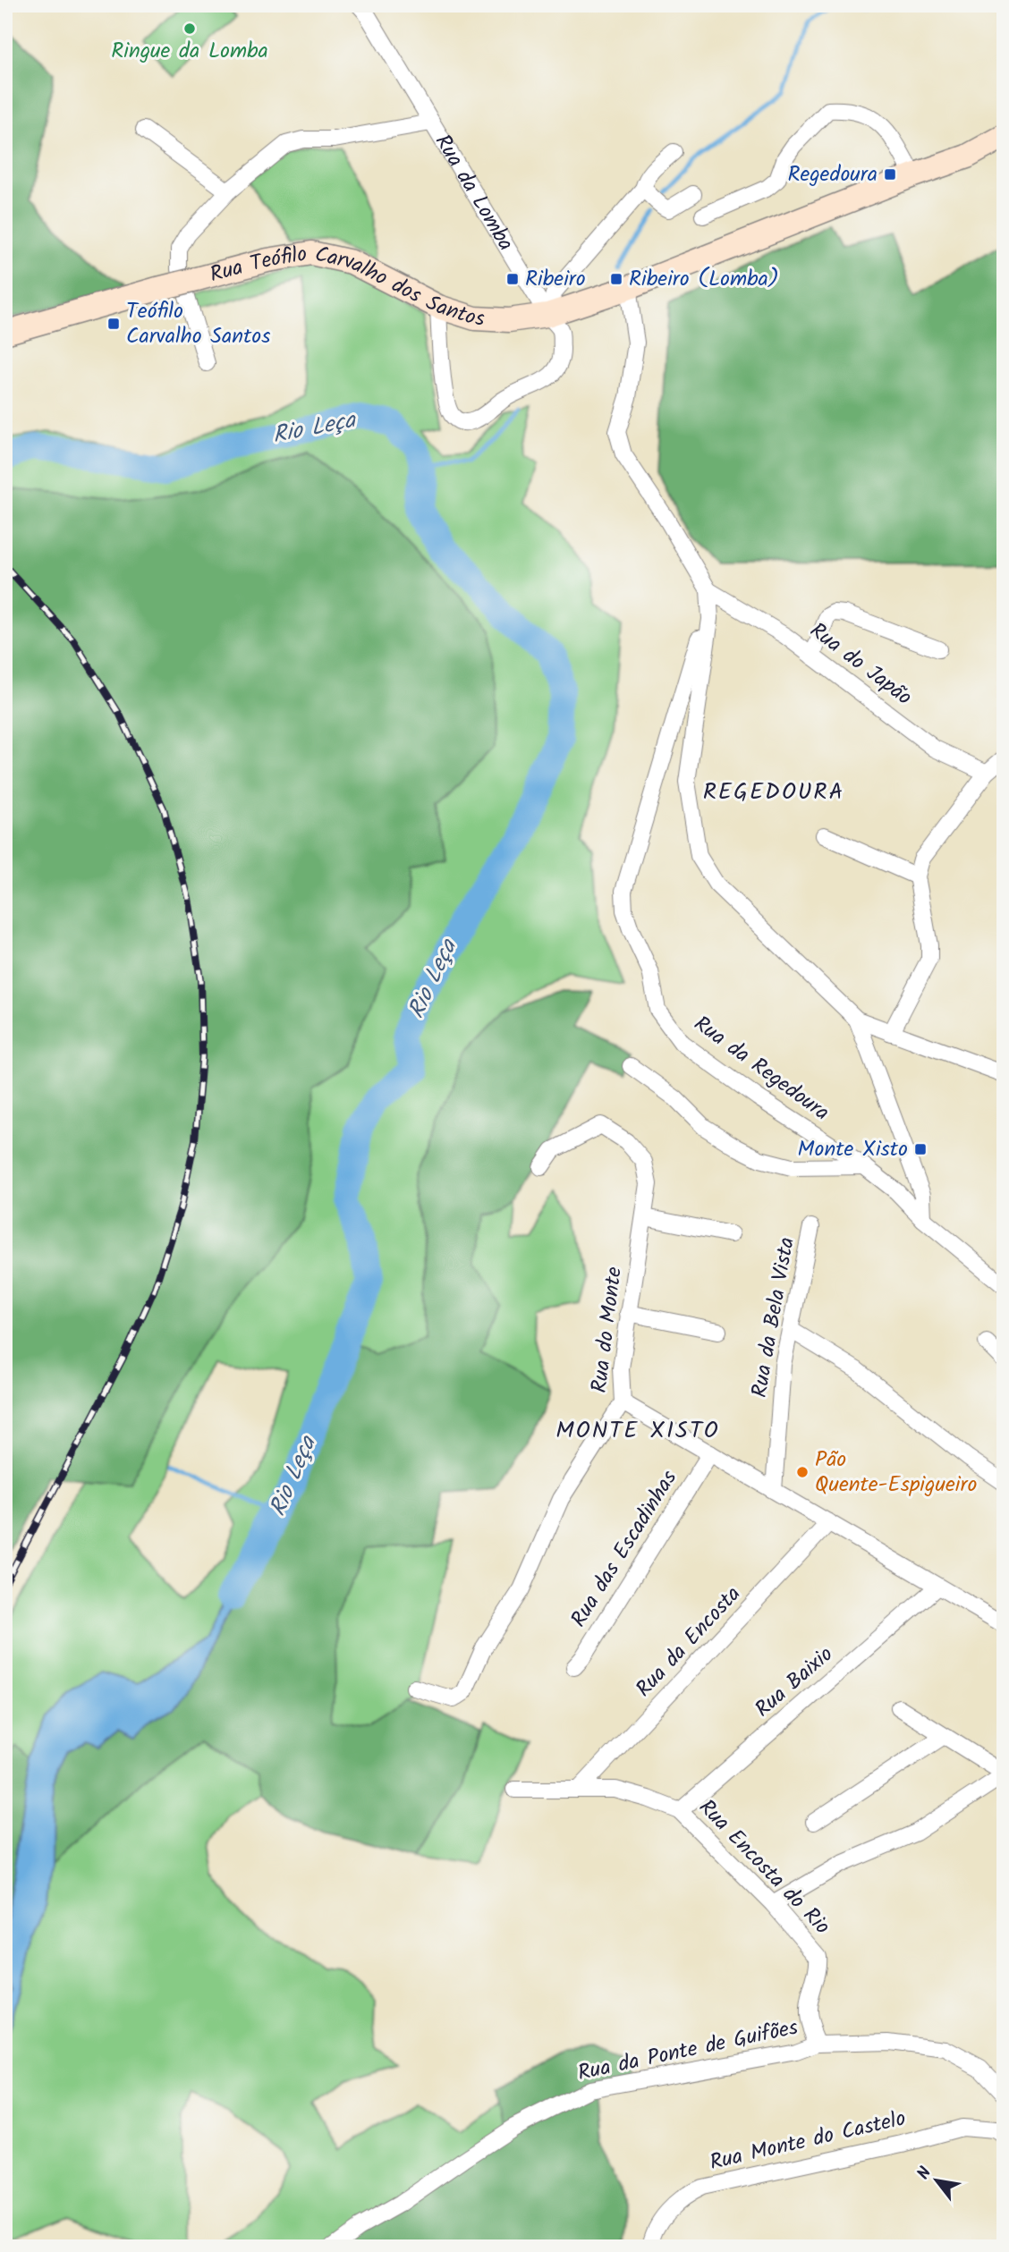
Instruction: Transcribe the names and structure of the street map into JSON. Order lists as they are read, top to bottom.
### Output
{
  "streets": {
    "main road": ["Rua Teófilo Carvalho dos Santos"],
    "street": [
      "Rua da Lomba",
      "Rua do Japão",
      "Rua da Regedoura",
      "Rua da Bela Vista",
      "Rua do Monte",
      "Rua das Escadinhas",
      "Rua da Encosta",
      "Rua Baixio",
      "Rua Encosta do Rio",
      "Rua da Ponte de Guifões",
      "Rua Monte do Castelo"
    ]
  },
  "crossings": [
    ["Rua da Lomba", "Rua Teófilo Carvalho dos Santos"],
    ["Rua do Japão", "Rua da Regedoura"],
    ["Rua da Encosta", "Rua Encosta do Rio"],
    ["Rua Baixio", "Rua Encosta do Rio"],
    ["Rua Encosta do Rio", "Rua da Ponte de Guifões"]
  ],
  "districts": ["REGEDOURA", "MONTE XISTO"],
  "water": ["Rio Leça"],
  "places": {
    "other": ["Ringue da Lomba", "Pão Quente-Espigueiro"],
    "transit": [
      "Regedoura",
      "Ribeiro",
      "Ribeiro (Lomba)",
      "Teófilo Carvalho Santos",
      "Monte Xisto"
    ]
  },
  "north": "top left"
}
